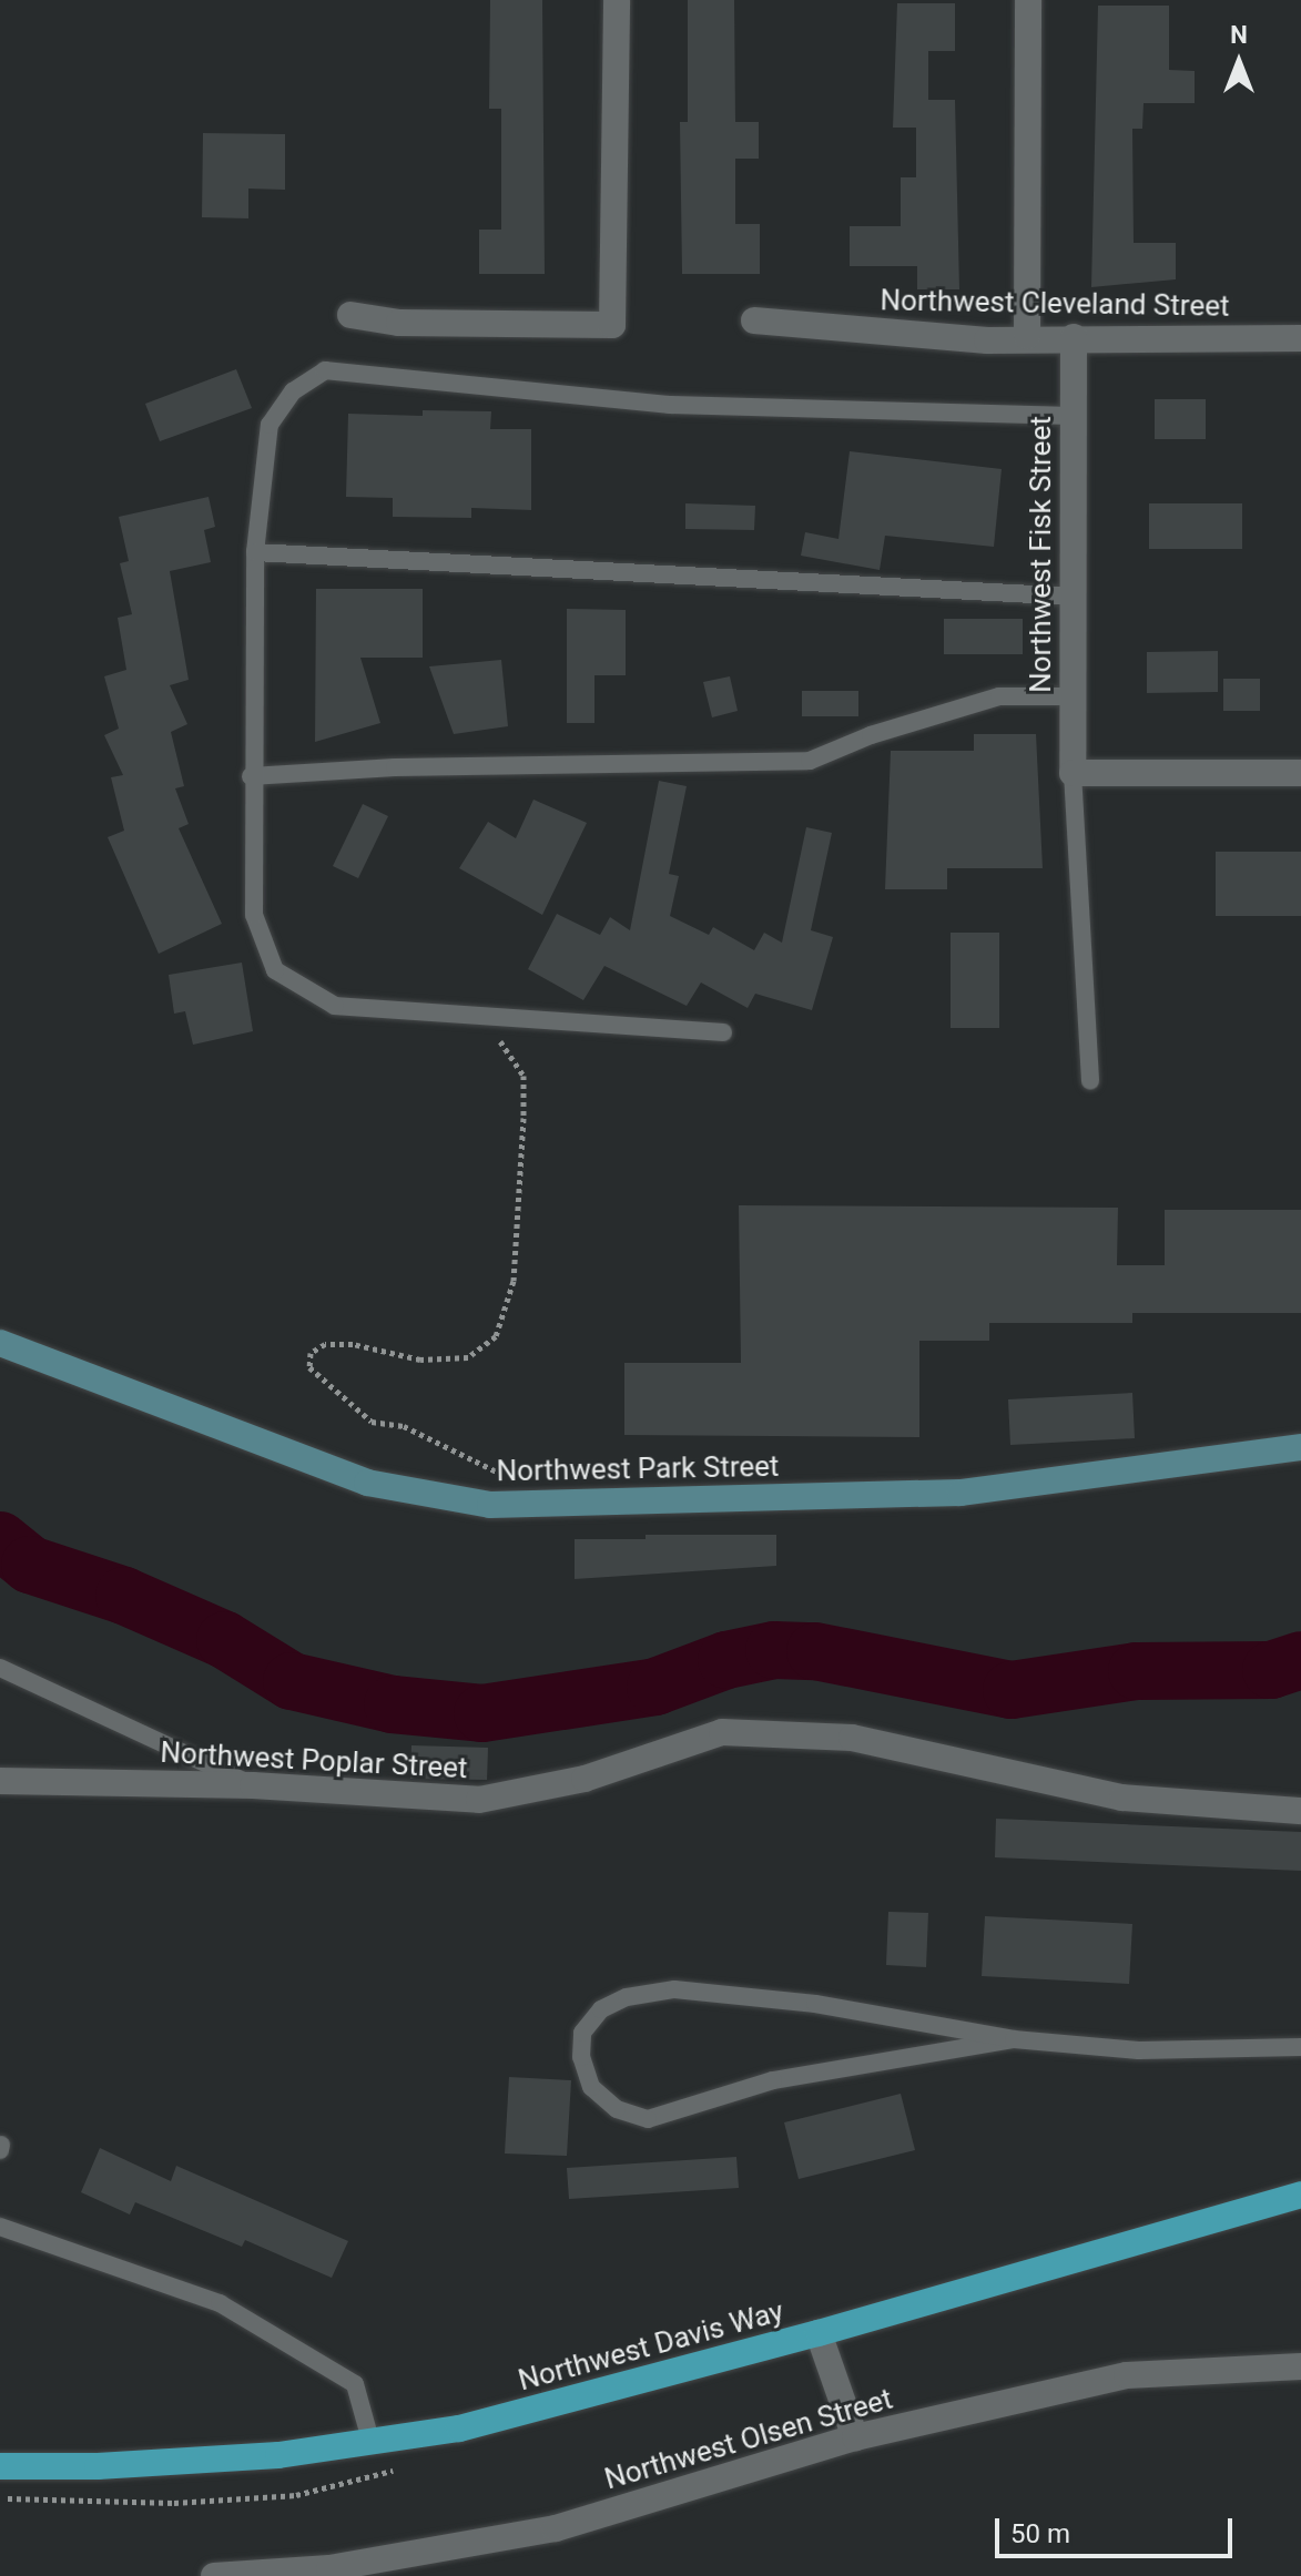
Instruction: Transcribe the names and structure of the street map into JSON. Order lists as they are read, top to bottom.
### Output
{
  "streets": {
    "main road": ["Northwest Davis Way"],
    "street": [
      "Northwest Cleveland Street",
      "Northwest Fisk Street",
      "Northwest Park Street",
      "Northwest Poplar Street",
      "Northwest Olsen Street"
    ]
  },
  "crossings": [
    ["Northwest Cleveland Street", "Northwest Fisk Street"]
  ],
  "scale_bar": "50 m",
  "north": "top"
}
